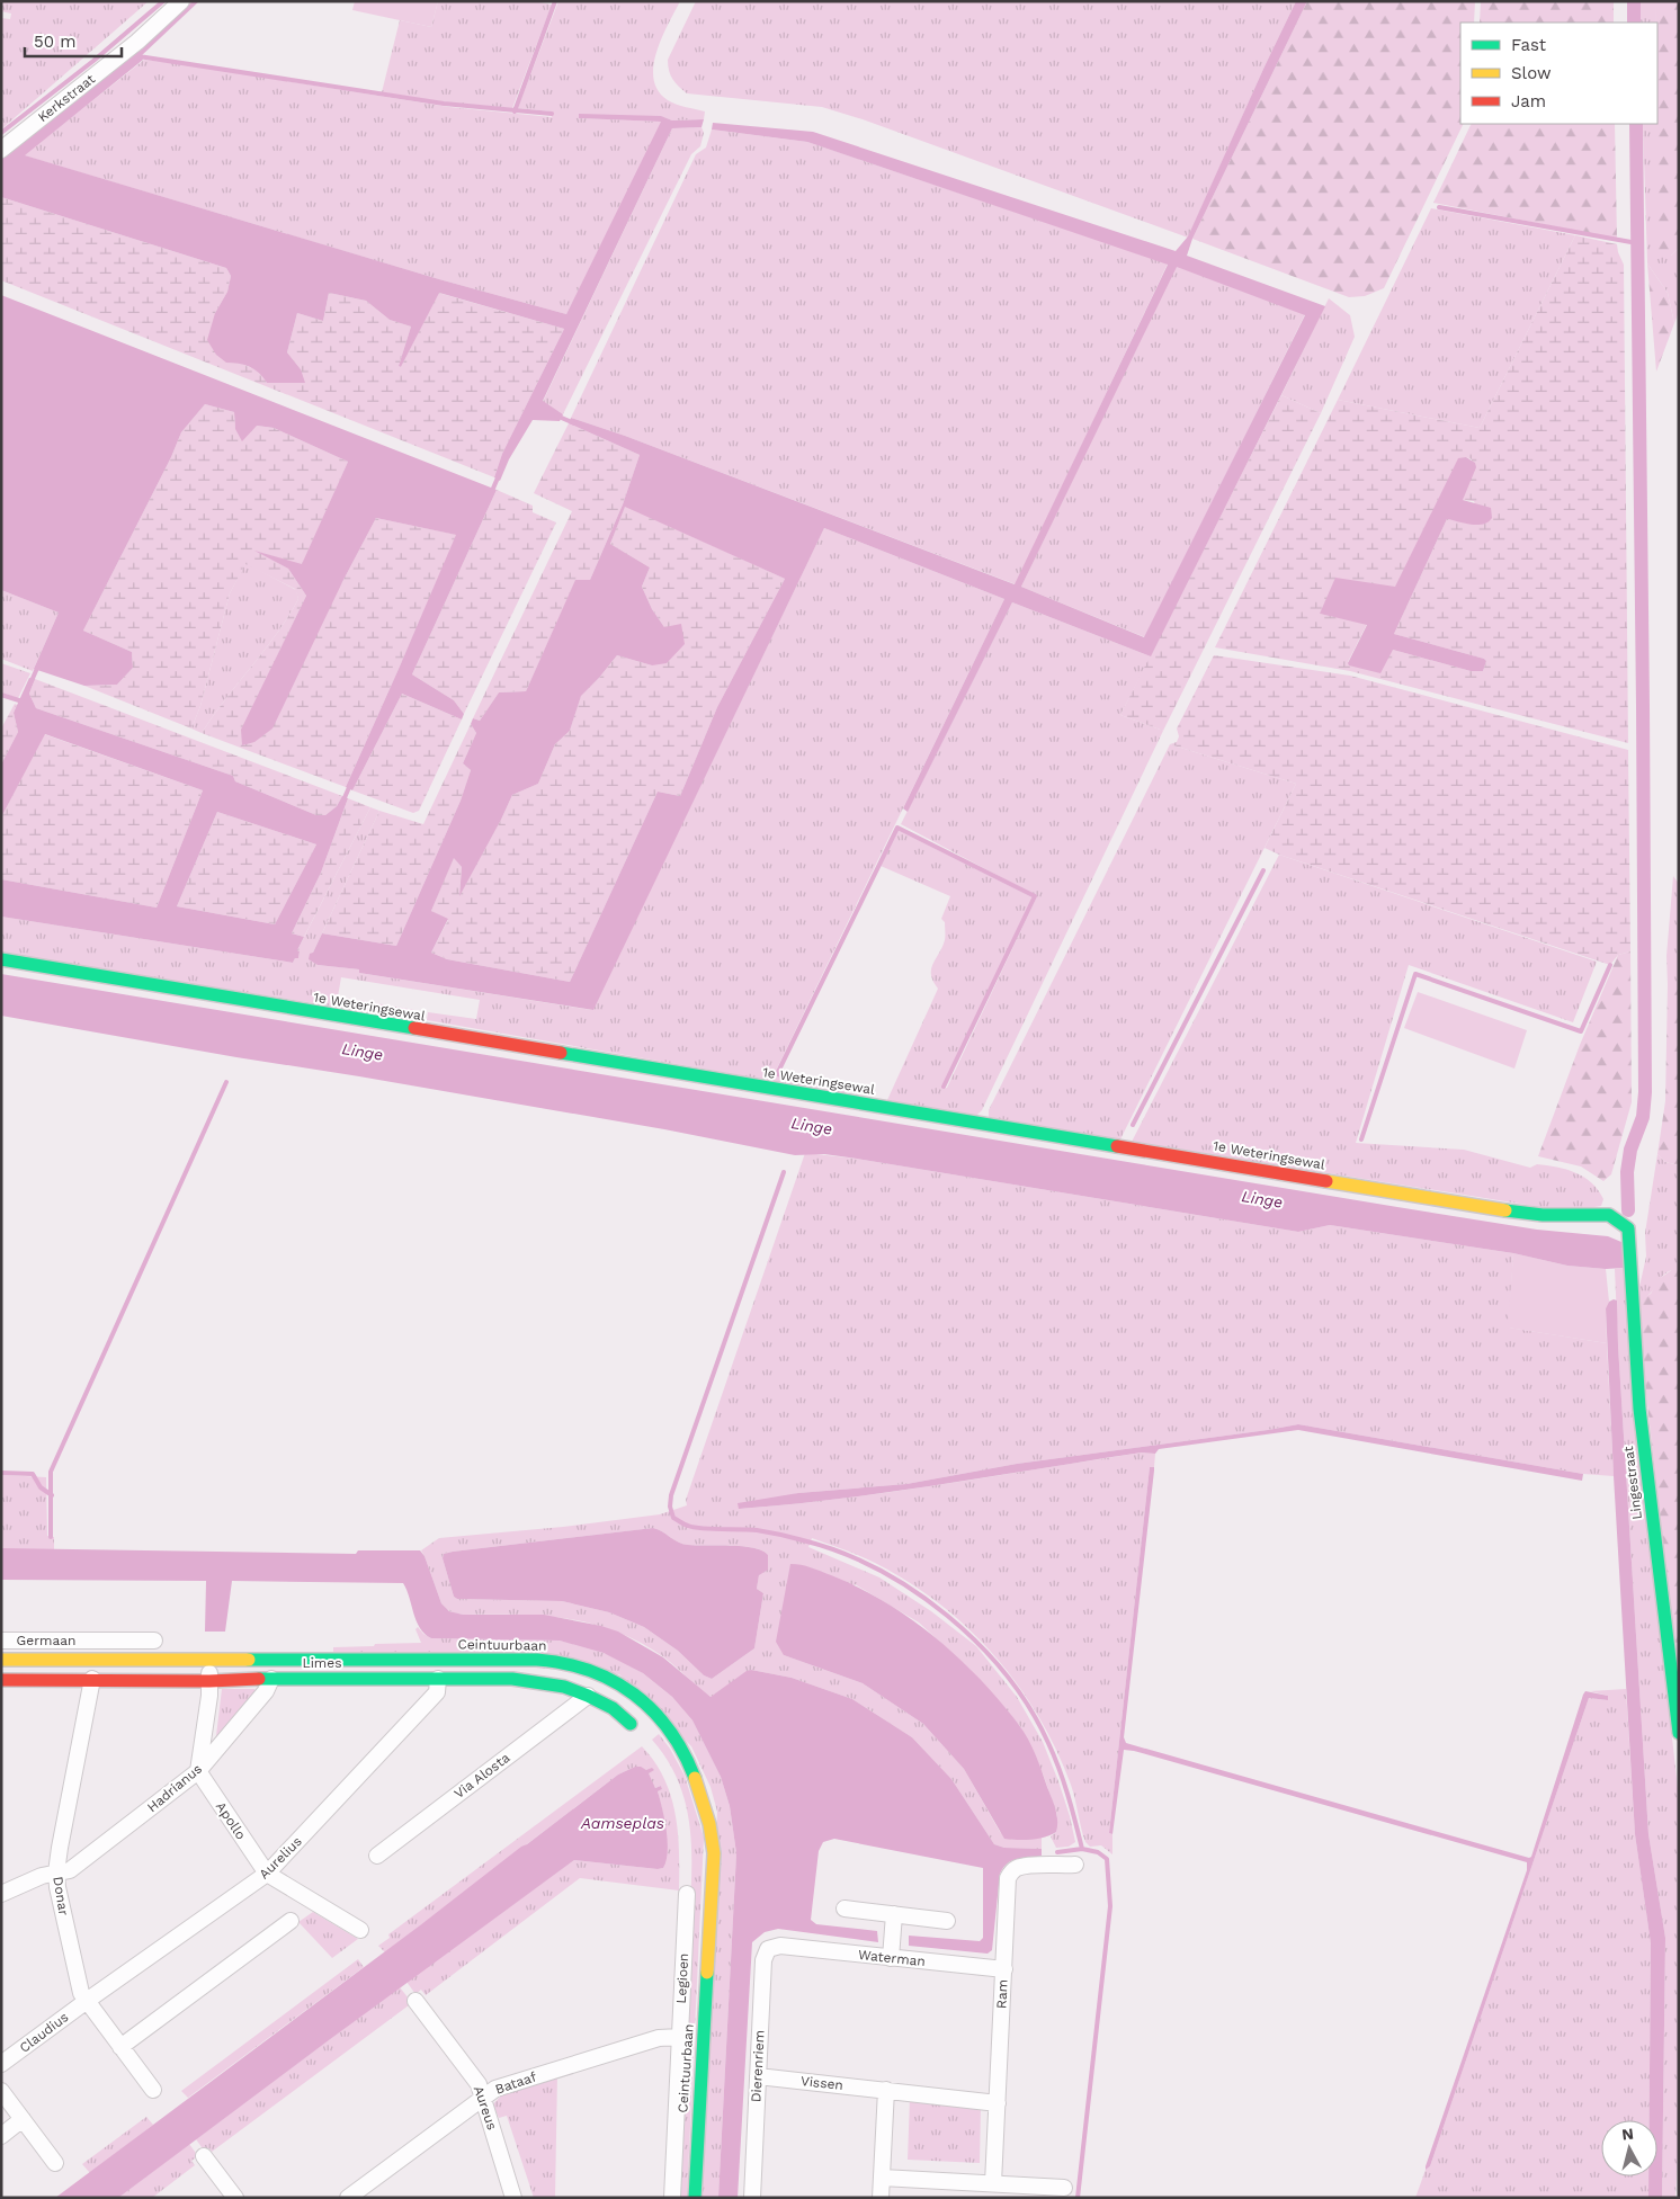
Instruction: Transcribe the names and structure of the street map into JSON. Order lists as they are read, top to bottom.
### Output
{
  "streets": {
    "street": [
      "Kerkstraat",
      "1e Weteringsewal",
      "Lingestraat",
      "Germaan",
      "Ceintuurbaan",
      "Limes",
      "Via Alosta",
      "Hadrianus",
      "Apollo",
      "Aurelius",
      "Donar",
      "Waterman",
      "Legioen",
      "Ram",
      "Claudius",
      "Dierenriem",
      "Bataaf",
      "Vissen",
      "Aureus"
    ]
  },
  "crossings": [
    ["1e Weteringsewal", "Lingestraat"],
    ["Germaan", "Ceintuurbaan"],
    ["Limes", "Via Alosta"],
    ["Limes", "Hadrianus"],
    ["Limes", "Aurelius"],
    ["Limes", "Donar"],
    ["Hadrianus", "Apollo"],
    ["Hadrianus", "Donar"],
    ["Apollo", "Aurelius"],
    ["Aurelius", "Donar"],
    ["Aurelius", "Claudius"],
    ["Donar", "Claudius"],
    ["Waterman", "Ram"],
    ["Waterman", "Dierenriem"],
    ["Legioen", "Bataaf"],
    ["Ram", "Vissen"],
    ["Dierenriem", "Vissen"],
    ["Bataaf", "Aureus"]
  ],
  "water": ["Linge", "Aamseplas"],
  "legend": ["Fast", "Slow", "Jam"],
  "scale_bar": "50 m",
  "north": "top"
}
